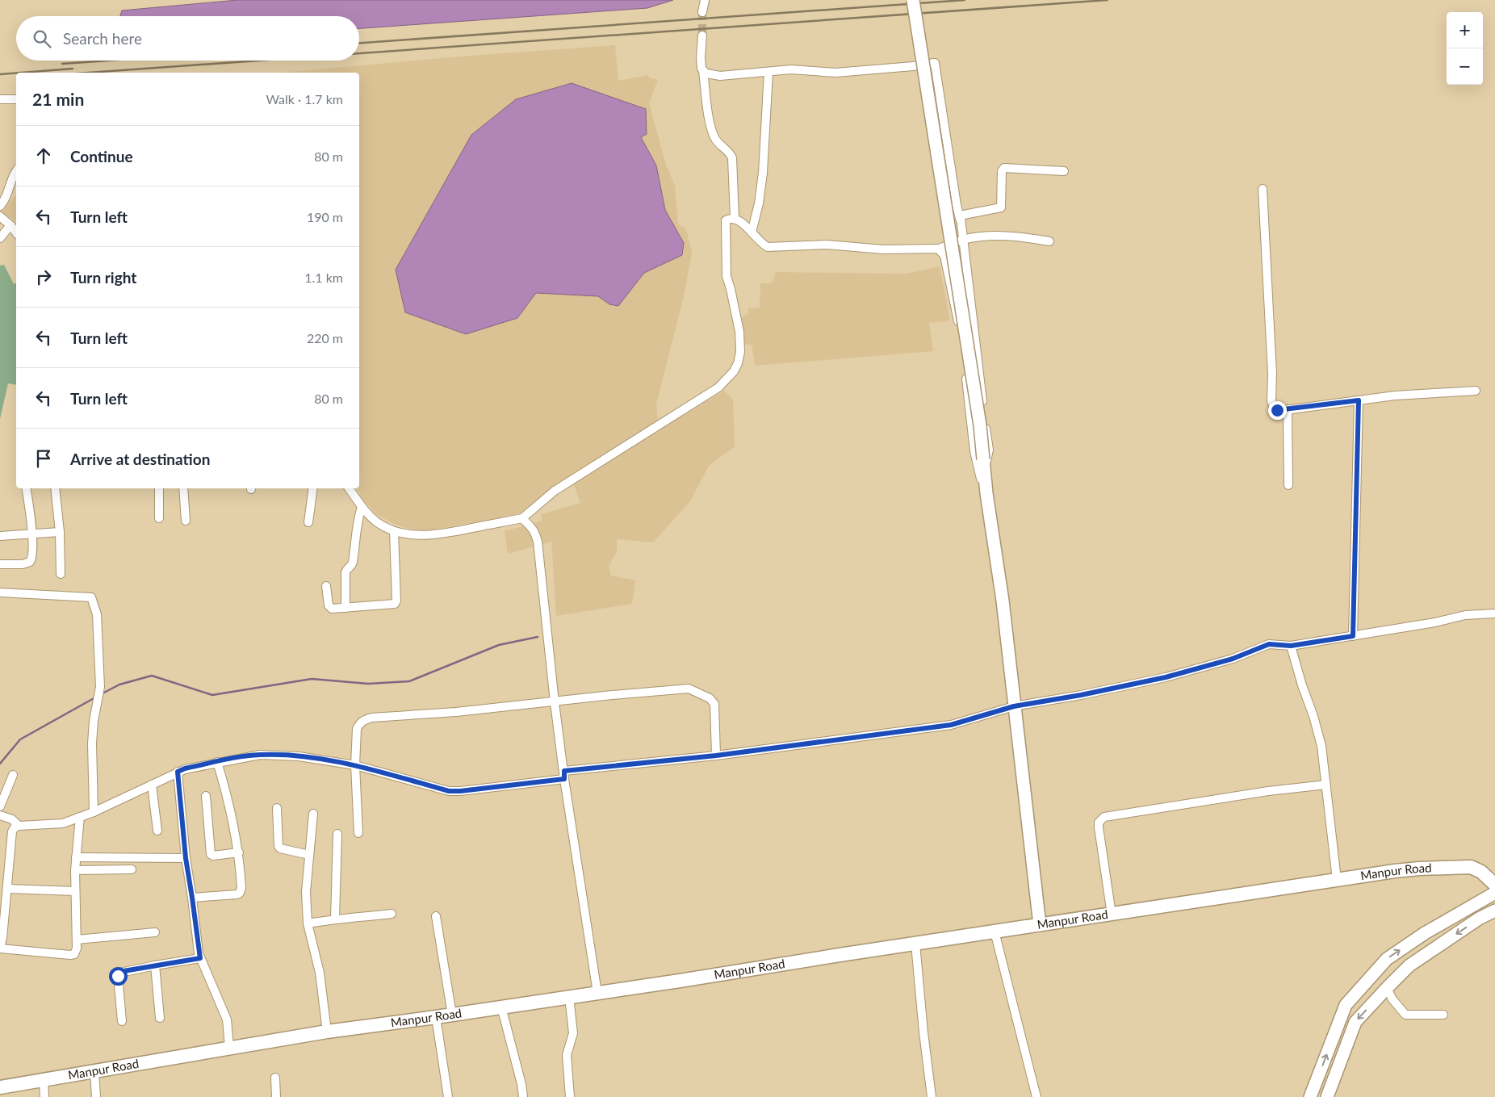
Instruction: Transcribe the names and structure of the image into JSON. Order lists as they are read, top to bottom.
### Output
{
  "streets": {
    "highway": ["Manpur Road"]
  },
  "page": {
    "map_buttons": ["+", "−"],
    "search": "Search here",
    "heading": ["21 min", "Walk · 1.7 km"],
    "list": [
      ["Continue", "80 m"],
      ["Turn left", "190 m"],
      ["Turn right", "1.1 km"],
      ["Turn left", "220 m"],
      ["Turn left", "80 m"],
      "Arrive at destination"
    ]
  }
}
